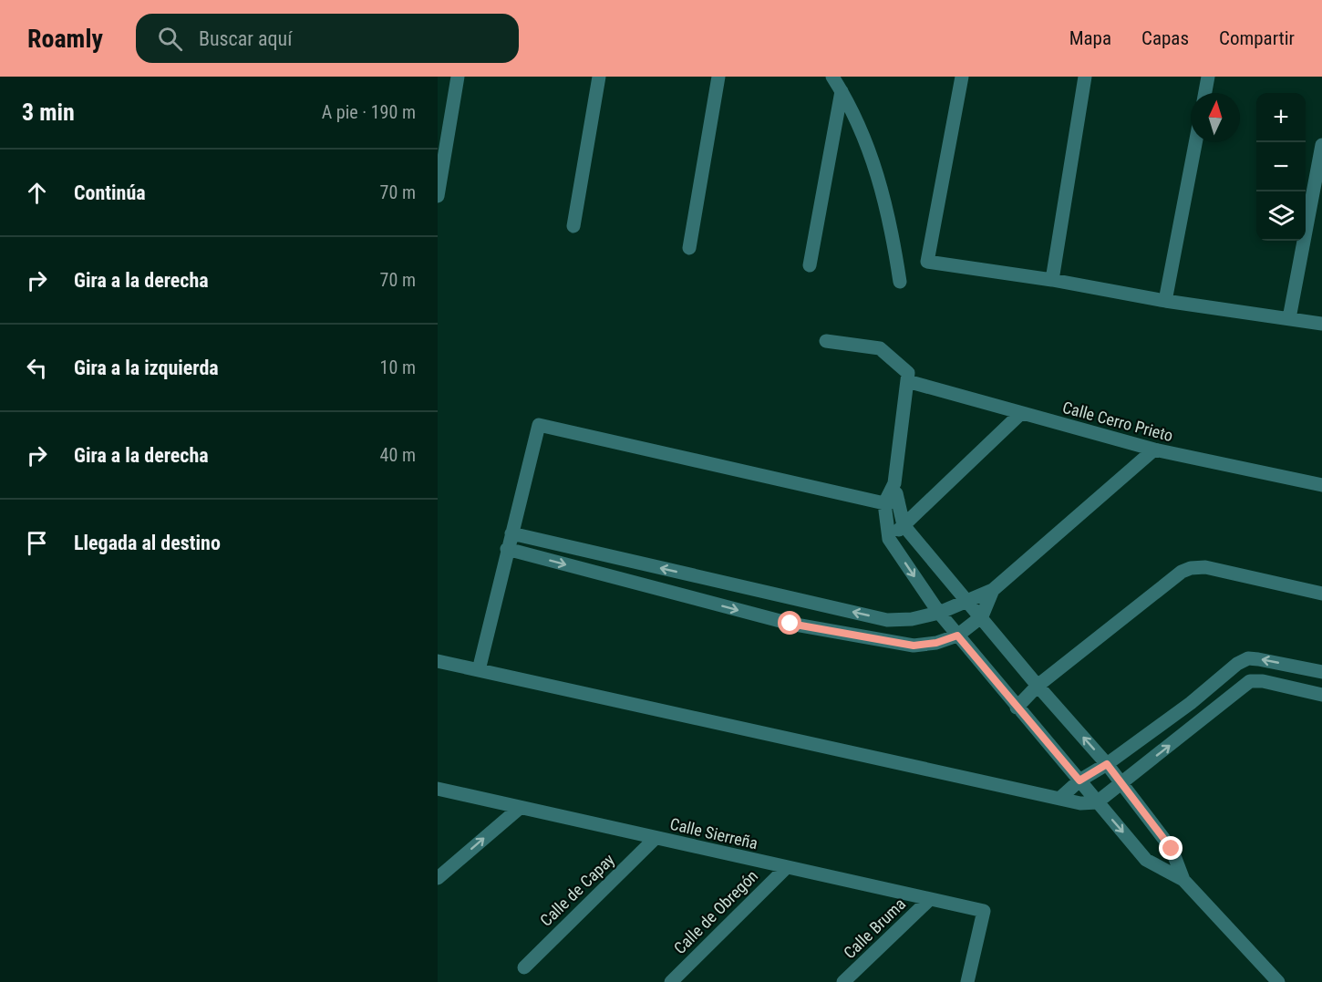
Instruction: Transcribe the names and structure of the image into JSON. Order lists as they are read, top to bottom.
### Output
{
  "streets": {
    "street": [
      "Calle Cerro Prieto",
      "Calle Sierreña",
      "Calle de Capay",
      "Calle de Obregón",
      "Calle Bruma"
    ]
  },
  "crossings": [
    ["Calle Sierreña", "Calle de Capay"],
    ["Calle Sierreña", "Calle de Obregón"],
    ["Calle Sierreña", "Calle Bruma"]
  ],
  "north": "top",
  "page": {
    "header": "Roamly",
    "search": "Buscar aquí",
    "nav": ["Mapa", "Capas", "Compartir"],
    "heading": ["3 min", "A pie · 190 m"],
    "map_buttons": ["+", "−"],
    "list": [
      ["Continúa", "70 m"],
      ["Gira a la derecha", "70 m"],
      ["Gira a la izquierda", "10 m"],
      ["Gira a la derecha", "40 m"],
      "Llegada al destino"
    ]
  }
}
